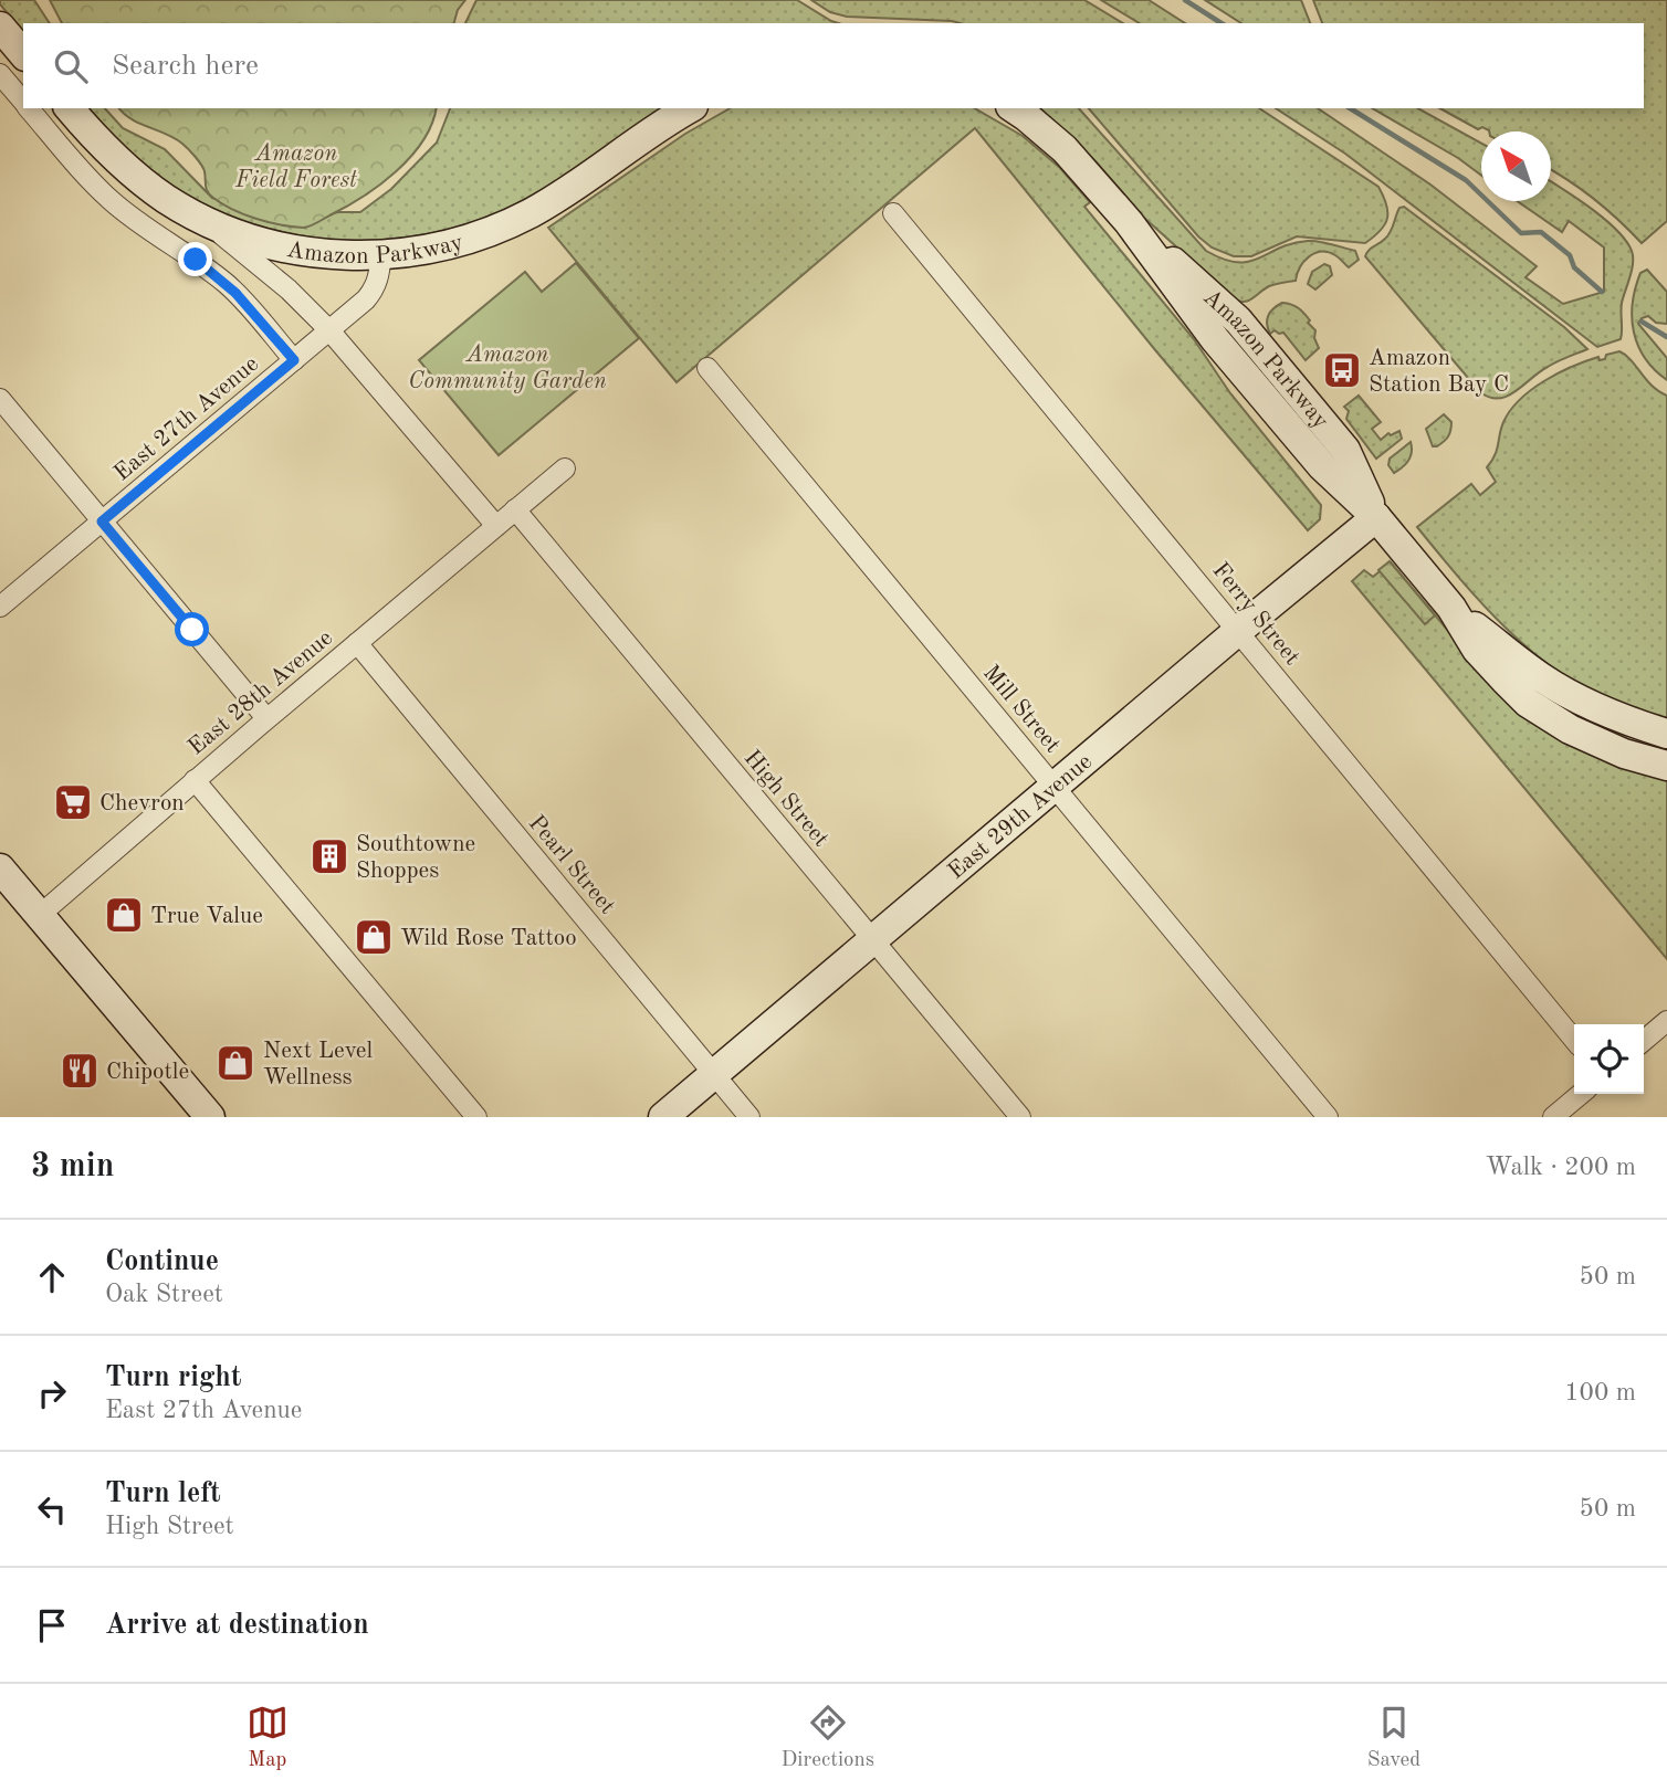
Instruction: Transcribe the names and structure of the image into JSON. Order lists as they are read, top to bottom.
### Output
{
  "streets": {
    "main road": ["Amazon Parkway", "East 29th Avenue"],
    "street": [
      "East 27th Avenue",
      "Ferry Street",
      "East 28th Avenue",
      "Mill Street",
      "High Street",
      "Pearl Street"
    ]
  },
  "crossings": [
    ["Amazon Parkway", "East 27th Avenue"],
    ["Amazon Parkway", "East 29th Avenue"],
    ["Ferry Street", "East 29th Avenue"],
    ["East 28th Avenue", "High Street"],
    ["East 28th Avenue", "Pearl Street"],
    ["Mill Street", "East 29th Avenue"],
    ["High Street", "East 29th Avenue"],
    ["East 29th Avenue", "Pearl Street"]
  ],
  "parks": ["Amazon Field Forest", "Amazon Community Garden"],
  "places": {
    "bus stop": ["Amazon Station Bay C"],
    "supermarket": ["Chevron"],
    "building": ["Southtowne Shoppes"],
    "shop": ["True Value", "Wild Rose Tattoo", "Next Level Wellness"],
    "restaurant": ["Chipotle"]
  },
  "north": "top left",
  "page": {
    "search": "Search here",
    "heading": ["3 min", "Walk · 200 m"],
    "list": [
      ["Continue", "Oak Street", "50 m"],
      ["Turn right", "East 27th Avenue", "100 m"],
      ["Turn left", "High Street", "50 m"],
      "Arrive at destination"
    ],
    "nav": ["Map", "Directions", "Saved"]
  }
}
